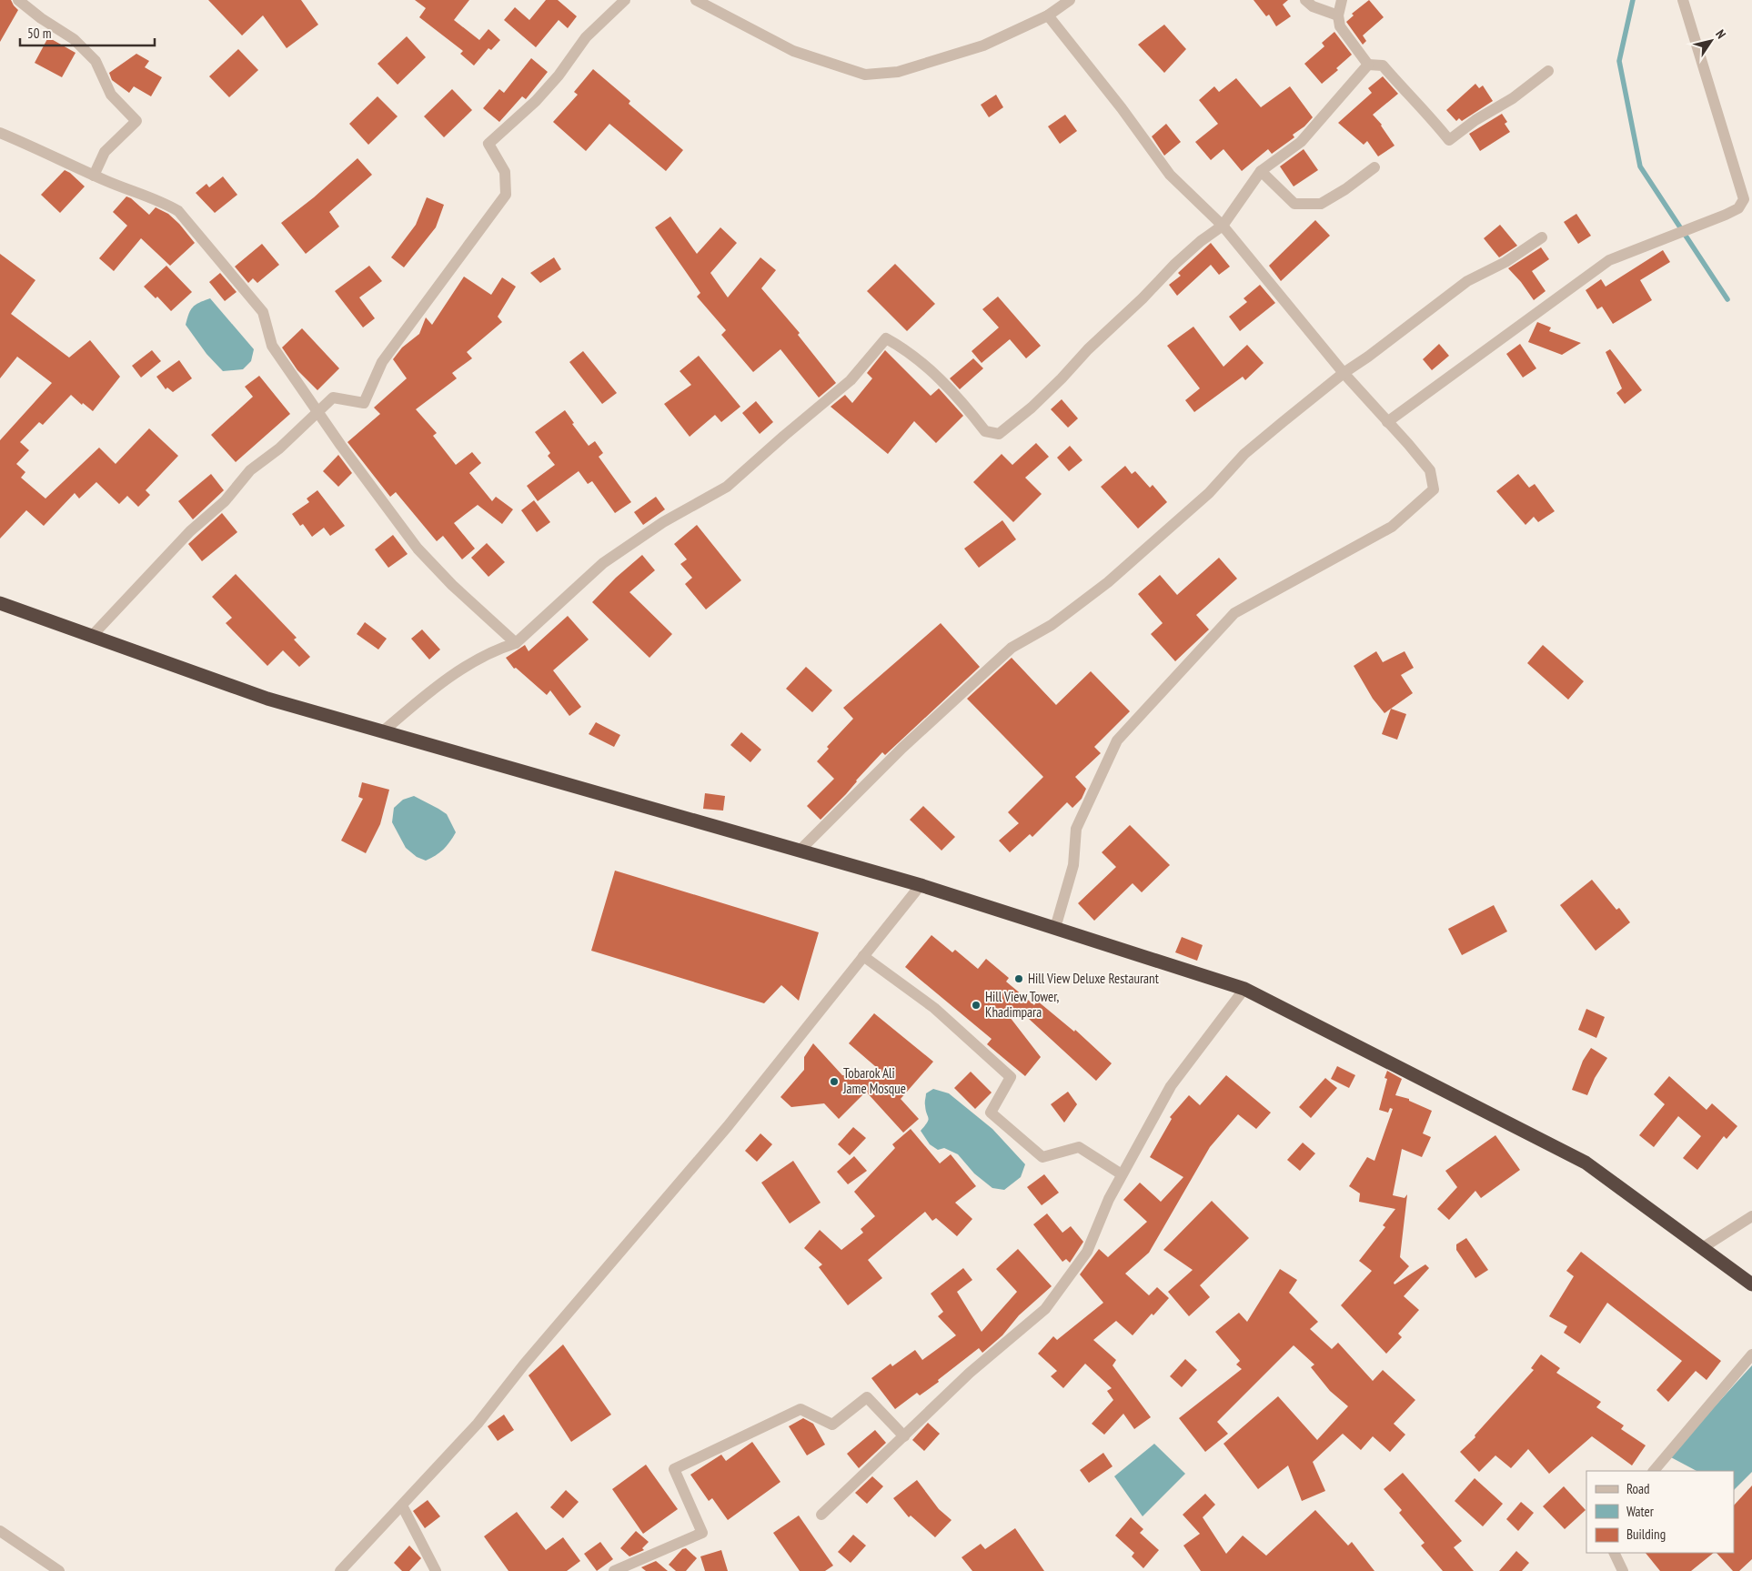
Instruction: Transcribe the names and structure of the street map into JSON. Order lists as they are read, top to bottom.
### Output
{
  "places": ["Hill View Deluxe Restaurant", "Hill View Tower, Khadimpara", "Tobarok Ali Jame Mosque"],
  "legend": ["Road", "Water", "Building"],
  "scale_bar": "50 m",
  "north": "top right"
}
